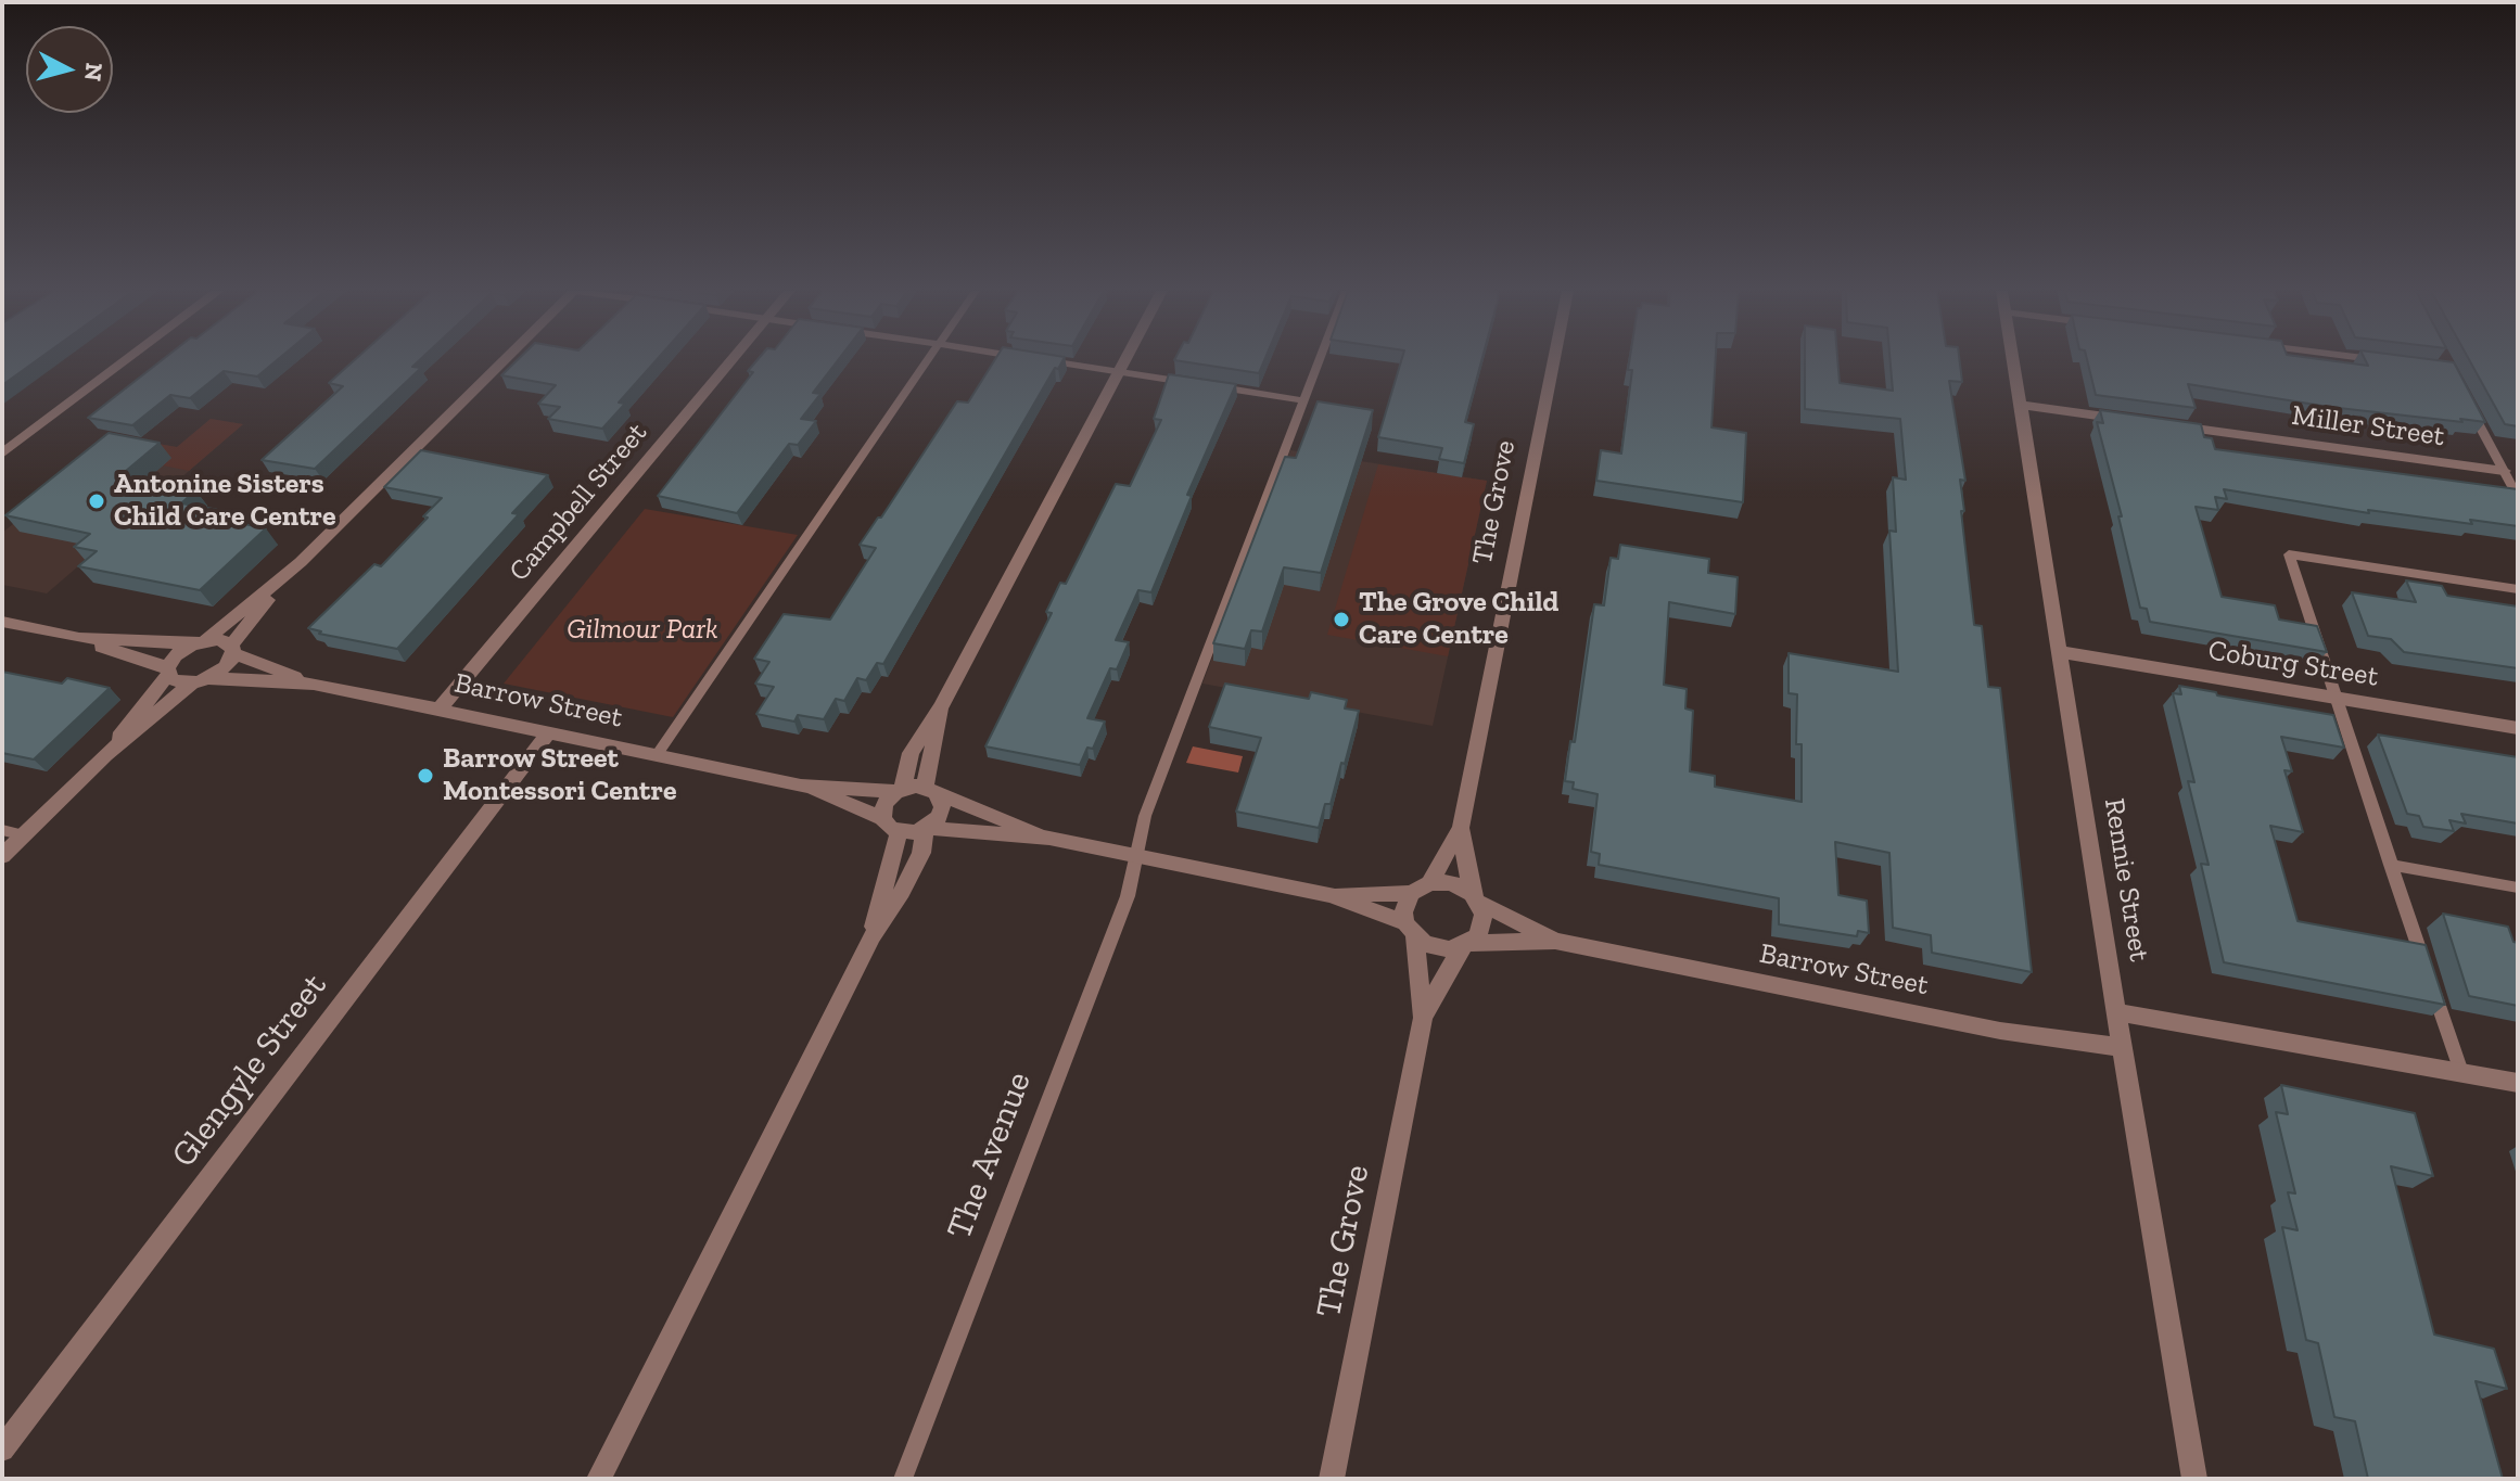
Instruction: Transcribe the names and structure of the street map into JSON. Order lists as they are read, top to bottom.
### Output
{
  "streets": {
    "street": [
      "Miller Street",
      "Campbell Street",
      "The Grove",
      "Coburg Street",
      "Barrow Street",
      "Rennie Street",
      "Glengyle Street"
    ],
    "lane": ["The Avenue"]
  },
  "crossings": [
    ["Campbell Street", "Barrow Street"],
    ["The Grove", "Barrow Street"],
    ["Coburg Street", "Rennie Street"],
    ["Barrow Street", "Rennie Street"],
    ["Barrow Street", "Glengyle Street"]
  ],
  "parks": ["Gilmour Park"],
  "places": ["Antonine Sisters Child Care Centre", "The Grove Child Care Centre", "Barrow Street Montessori Centre"],
  "north": "right"
}
